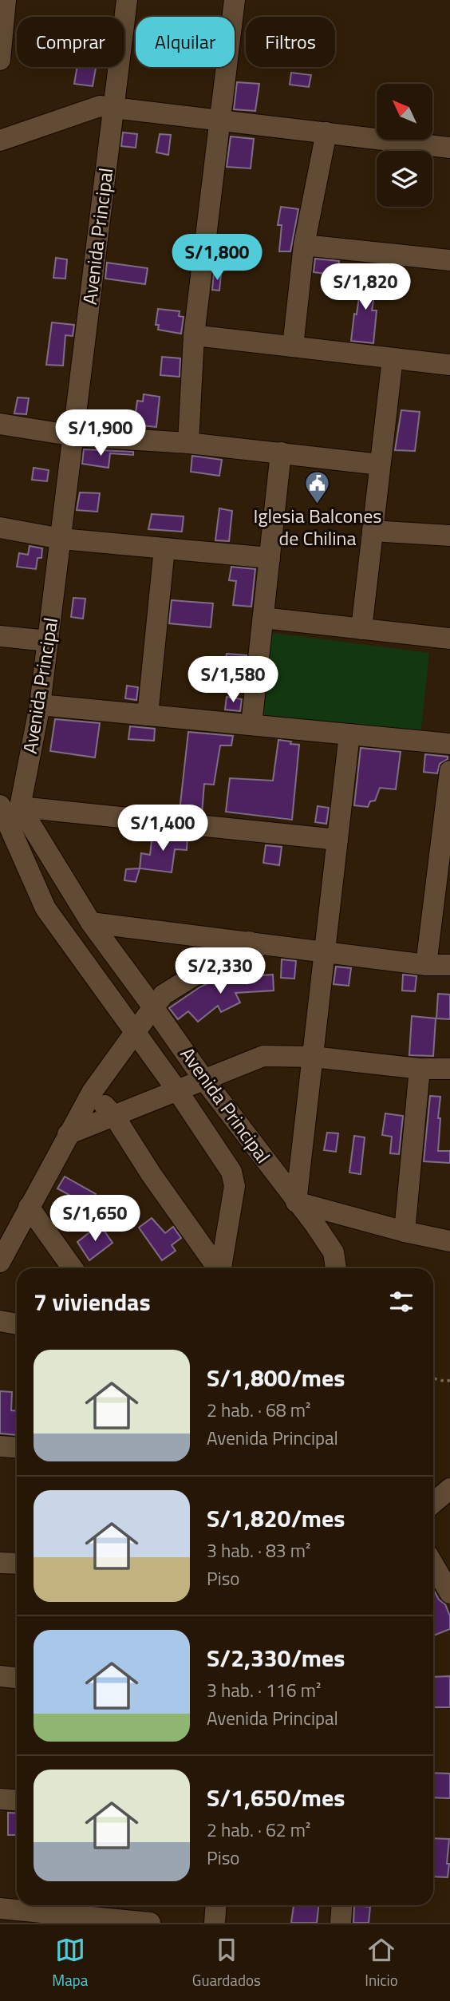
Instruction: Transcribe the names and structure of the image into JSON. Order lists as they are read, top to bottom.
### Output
{
  "streets": {
    "street": ["Avenida Principal"]
  },
  "places": {
    "public building": ["Iglesia Balcones de Chilina"]
  },
  "north": "top left",
  "page": {
    "chip": ["Comprar", "Alquilar", "Filtros"],
    "price": [
      "S/1,800",
      "S/1,820",
      "S/1,900",
      "S/1,580",
      "S/1,400",
      "S/2,330",
      "S/1,650"
    ],
    "heading": "7 viviendas",
    "list": [
      {
        "name": "S/1,800/mes",
        "note": "2 hab. · 68 m² · Avenida Principal"
      },
      {
        "name": "S/1,820/mes",
        "note": "3 hab. · 83 m² · Piso"
      },
      {
        "name": "S/2,330/mes",
        "note": "3 hab. · 116 m² · Avenida Principal"
      },
      {
        "name": "S/1,650/mes",
        "note": "2 hab. · 62 m² · Piso"
      }
    ],
    "tabs": ["Mapa", "Guardados", "Inicio"]
  }
}
